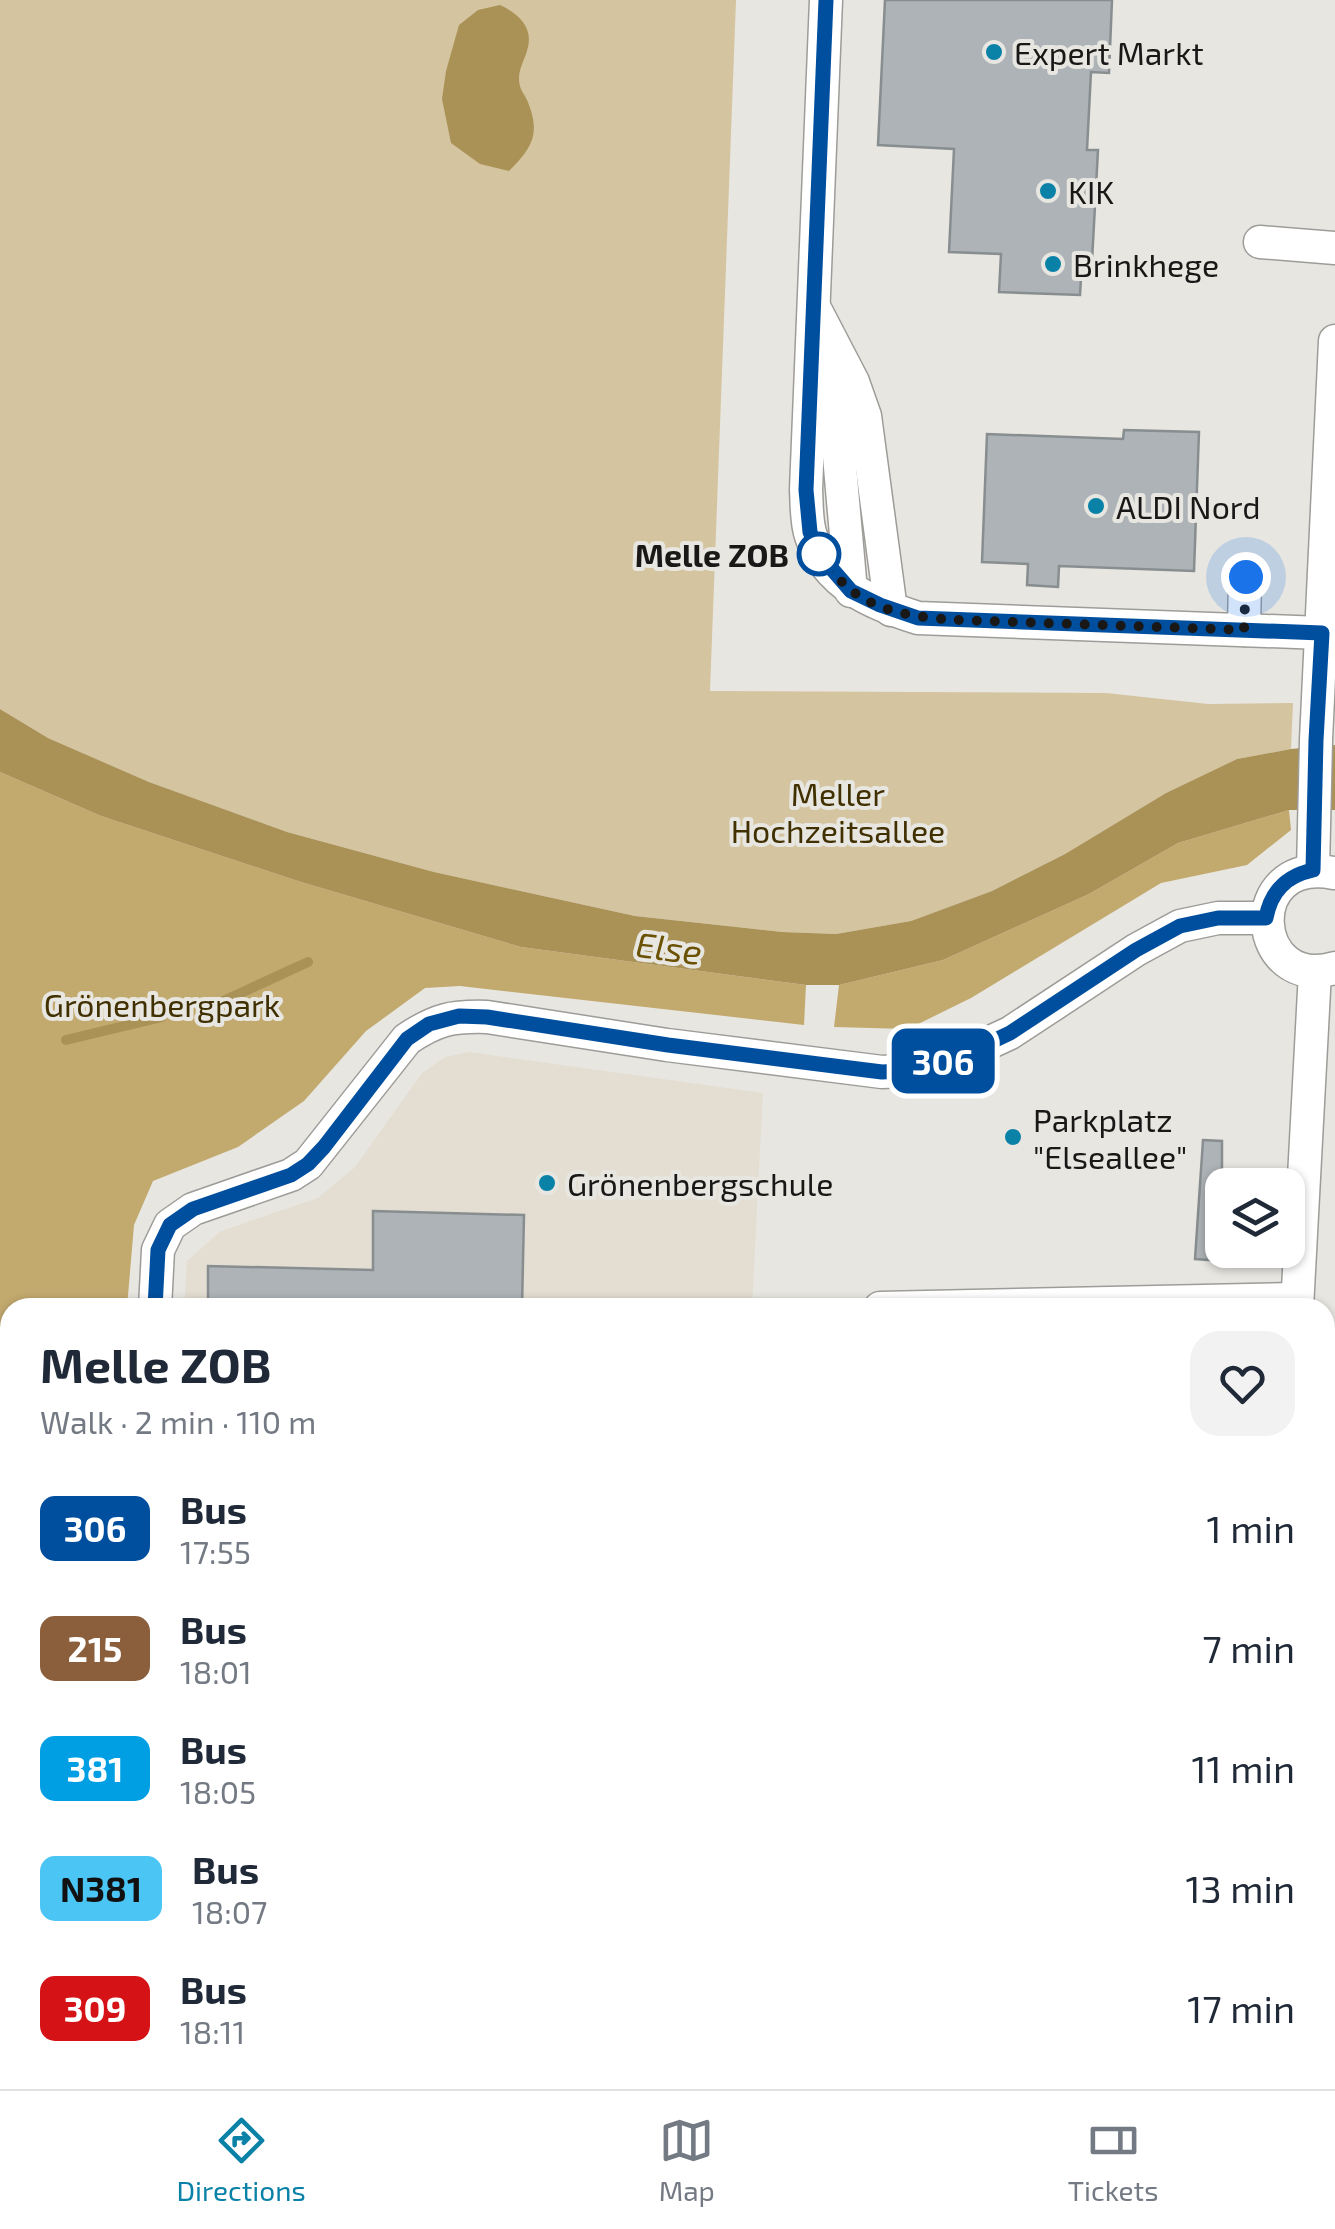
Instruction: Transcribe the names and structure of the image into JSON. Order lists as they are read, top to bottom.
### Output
{
  "water": ["Else"],
  "parks": ["Meller Hochzeitsallee", "Grönenbergpark"],
  "places": [
    "Expert Markt",
    "KIK",
    "Brinkhege",
    "ALDI Nord",
    "Melle ZOB",
    "Parkplatz \"Elseallee\"",
    "Grönenbergschule"
  ],
  "lines": ["bus line 306"],
  "page": {
    "on_map": "306",
    "heading": ["Melle ZOB", "Walk · 2 min · 110 m"],
    "list": [
      {
        "mark": "306",
        "name": "Bus",
        "note": "17:55",
        "value": "1 min"
      },
      {
        "mark": "215",
        "name": "Bus",
        "note": "18:01",
        "value": "7 min"
      },
      {
        "mark": "381",
        "name": "Bus",
        "note": "18:05",
        "value": "11 min"
      },
      {
        "mark": "N381",
        "name": "Bus",
        "note": "18:07",
        "value": "13 min"
      },
      {
        "mark": "309",
        "name": "Bus",
        "note": "18:11",
        "value": "17 min"
      }
    ],
    "tabs": ["Directions", "Map", "Tickets"]
  }
}
